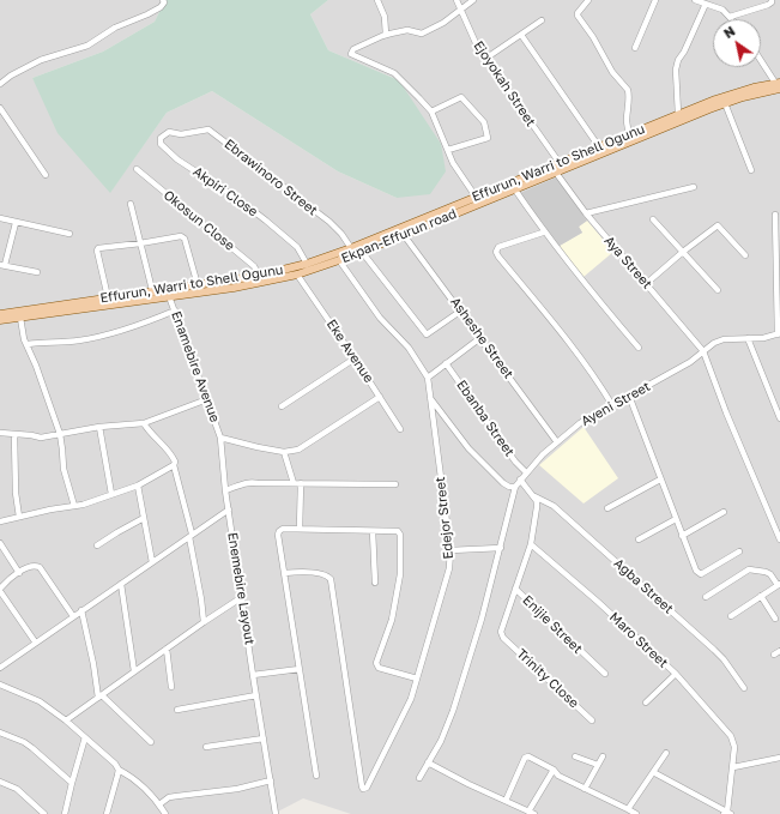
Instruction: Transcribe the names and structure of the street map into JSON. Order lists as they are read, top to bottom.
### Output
{
  "streets": {
    "main road": ["Effurun, Warri to Shell Ogunu", "Ekpan-Effurun road"],
    "street": [
      "Ejoyokah Street",
      "Ebrawinoro Street",
      "Akpiri Close",
      "Okosun Close",
      "Aya Street",
      "Asheshe Street",
      "Eke Avenue",
      "Enamebire Avenue",
      "Ayeni Street",
      "Ebanba Street",
      "Edejor Street",
      "Agba Street",
      "Enemebire Layout",
      "Enijie Street",
      "Maro Street",
      "Trinity Close"
    ]
  },
  "crossings": [
    ["Ejoyokah Street", "Effurun, Warri to Shell Ogunu"],
    ["Effurun, Warri to Shell Ogunu", "Ebrawinoro Street"],
    ["Effurun, Warri to Shell Ogunu", "Akpiri Close"],
    ["Effurun, Warri to Shell Ogunu", "Okosun Close"],
    ["Effurun, Warri to Shell Ogunu", "Ekpan-Effurun road"],
    ["Ebrawinoro Street", "Akpiri Close"],
    ["Ekpan-Effurun road", "Aya Street"],
    ["Ekpan-Effurun road", "Asheshe Street"],
    ["Ekpan-Effurun road", "Eke Avenue"],
    ["Ekpan-Effurun road", "Enamebire Avenue"],
    ["Ekpan-Effurun road", "Edejor Street"],
    ["Aya Street", "Ayeni Street"],
    ["Asheshe Street", "Ayeni Street"],
    ["Enamebire Avenue", "Enemebire Layout"],
    ["Ayeni Street", "Ebanba Street"],
    ["Enijie Street", "Trinity Close"]
  ],
  "north": "top left"
}
